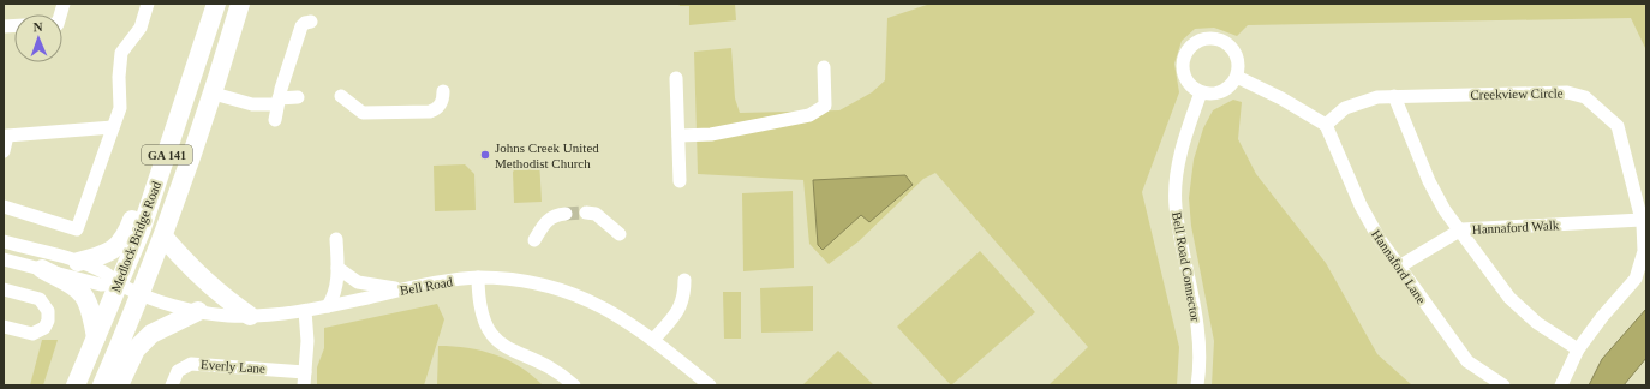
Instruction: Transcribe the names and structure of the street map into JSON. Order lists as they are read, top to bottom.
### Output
{
  "streets": {
    "highway": ["GA 141", "Medlock Bridge Road"],
    "street": [
      "Creekview Circle",
      "Hannaford Walk",
      "Bell Road Connector",
      "Hannaford Lane",
      "Bell Road",
      "Everly Lane"
    ]
  },
  "crossings": [
    ["Creekview Circle", "Hannaford Walk"],
    ["Creekview Circle", "Hannaford Lane"],
    ["Hannaford Walk", "Hannaford Lane"],
    ["Medlock Bridge Road", "Bell Road"],
    ["Bell Road", "Everly Lane"]
  ],
  "places": ["Johns Creek United Methodist Church"],
  "north": "top"
}
